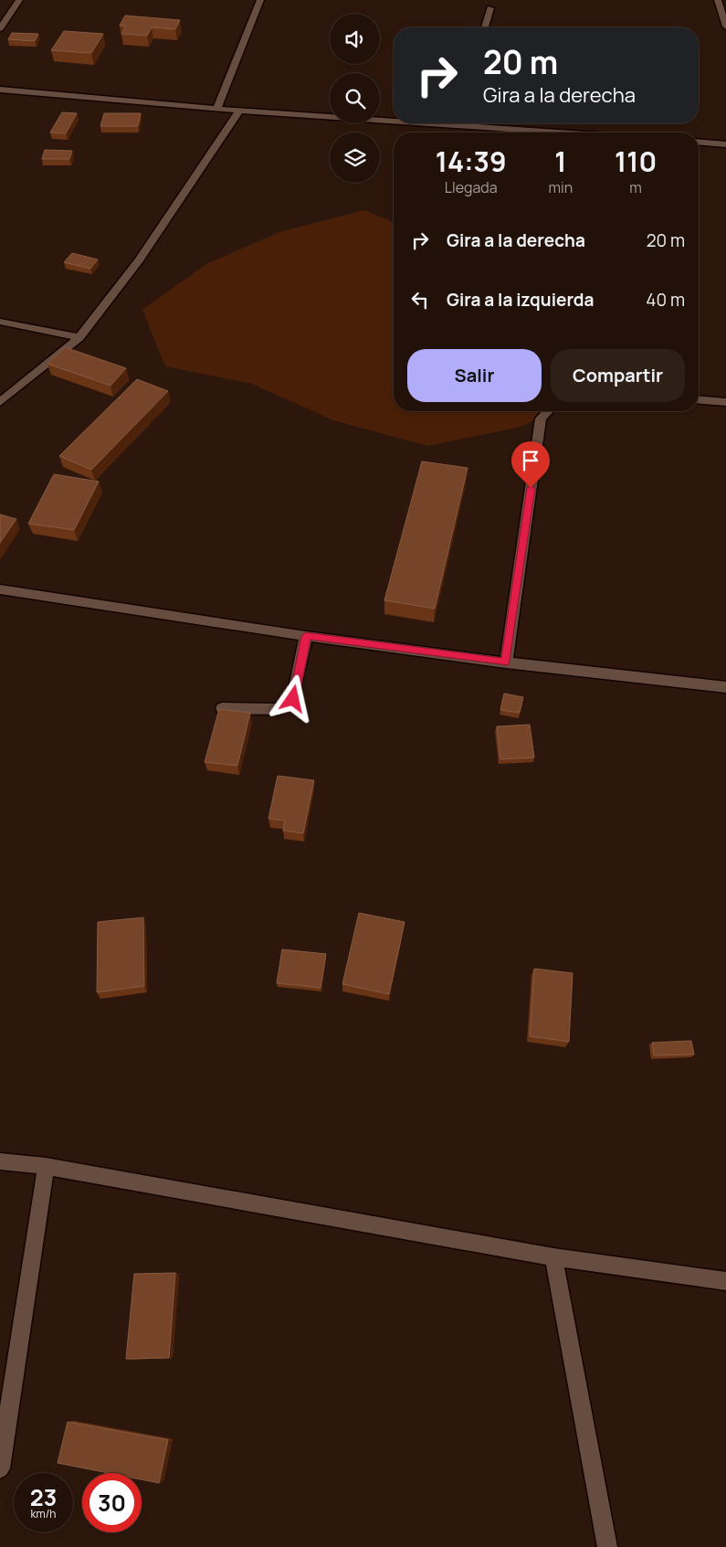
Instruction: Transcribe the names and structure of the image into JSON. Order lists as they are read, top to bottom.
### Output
{
  "page": {
    "turn": ["20 m", "Gira a la derecha"],
    "eta": [
      "14:39",
      "Llegada",
      "1",
      "min",
      "110",
      "m"
    ],
    "list": [
      {
        "name": "Gira a la derecha",
        "value": "20 m"
      },
      {
        "name": "Gira a la izquierda",
        "value": "40 m"
      }
    ],
    "buttons": ["Salir", "Compartir"],
    "speed": "23 km/h",
    "limit": "30"
  }
}
